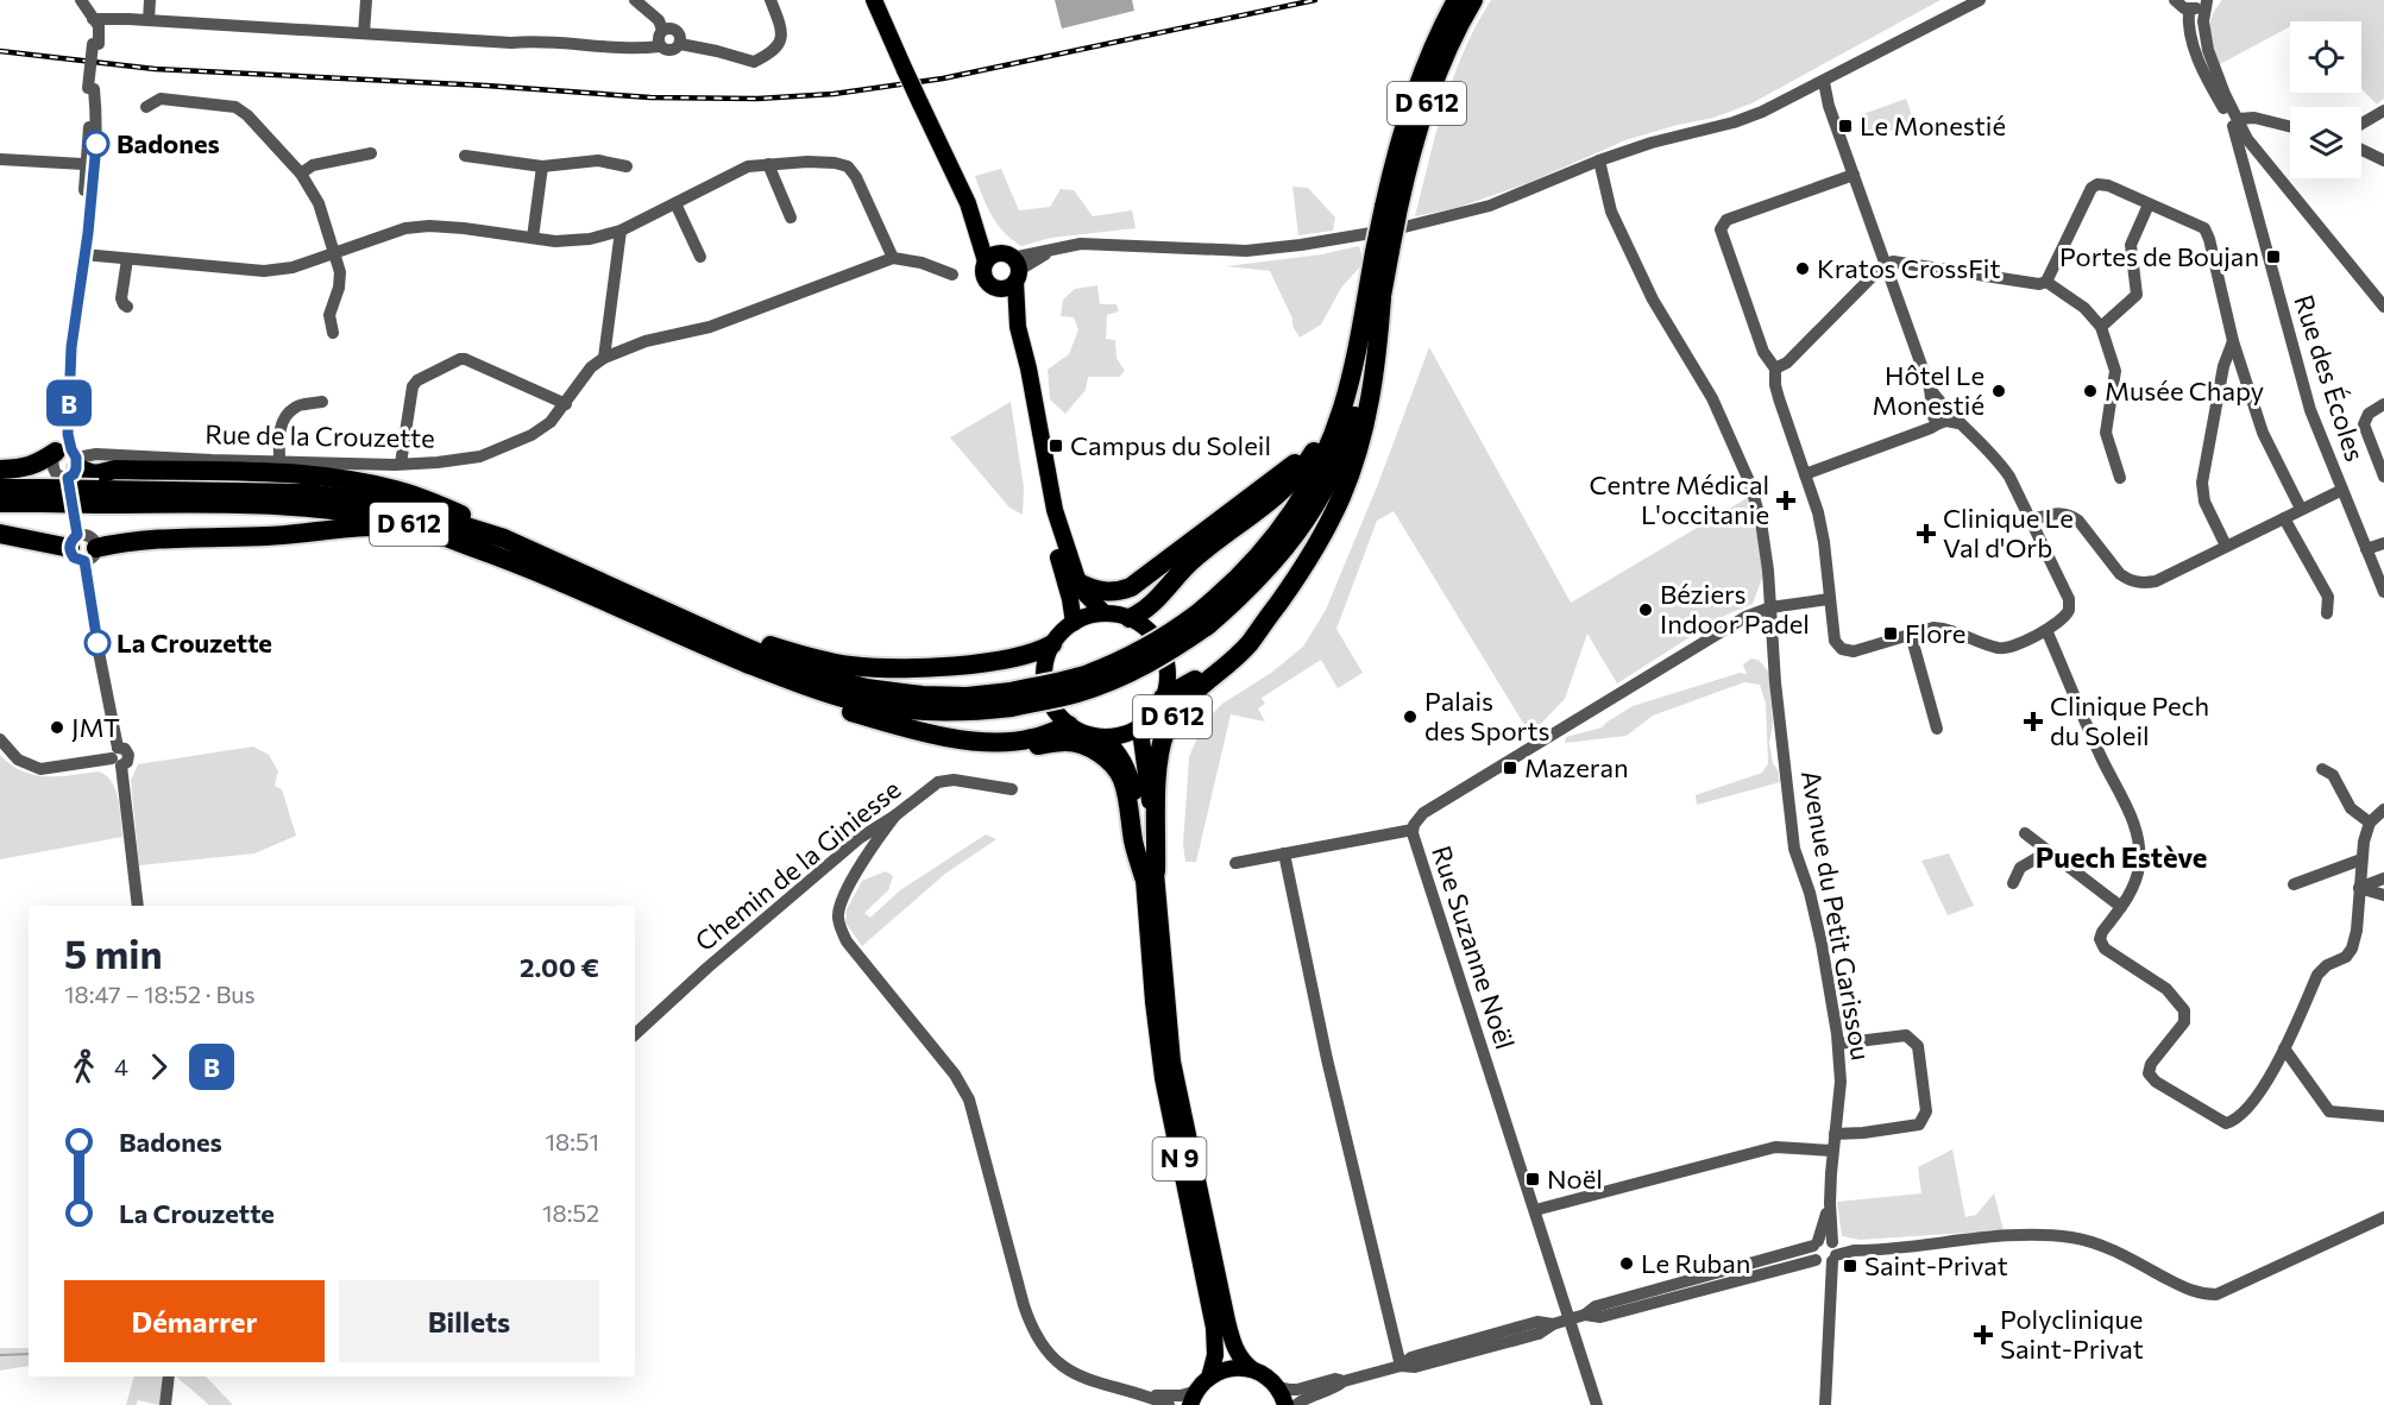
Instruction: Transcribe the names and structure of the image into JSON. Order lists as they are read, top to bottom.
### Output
{
  "streets": {
    "highway": ["D 612"],
    "main road": ["N 9"],
    "street": [
      "Rue des Écoles",
      "Rue de la Crouzette",
      "Chemin de la Giniesse",
      "Avenue du Petit Garissou",
      "Rue Suzanne Noël"
    ]
  },
  "crossings": [
    ["D 612", "Rue de la Crouzette"],
    ["D 612", "N 9"],
    ["Avenue du Petit Garissou", "Rue Suzanne Noël"]
  ],
  "districts": ["Puech Estève"],
  "places": {
    "transit": [
      "Le Monestié",
      "Portes de Boujan",
      "Campus du Soleil",
      "Flore",
      "Mazeran",
      "Noël",
      "Saint-Privat"
    ],
    "other": [
      "Badones",
      "Kratos CrossFit",
      "Hôtel Le Monestié",
      "Musée Chapy",
      "Béziers Indoor Padel",
      "La Crouzette",
      "Palais des Sports",
      "JMT",
      "Le Ruban"
    ],
    "health": [
      "Centre Médical L'occitanie",
      "Clinique Le Val d'Orb",
      "Clinique Pech du Soleil",
      "Polyclinique Saint-Privat"
    ]
  },
  "lines": ["bus line B"],
  "page": {
    "on_map": "B",
    "heading": ["5 min", "18:47 – 18:52 · Bus", "2.00 €"],
    "legs": ["4", "B"],
    "list": [
      {
        "name": "Badones",
        "value": "18:51"
      },
      {
        "name": "La Crouzette",
        "value": "18:52"
      }
    ],
    "buttons": ["Démarrer", "Billets"]
  }
}
